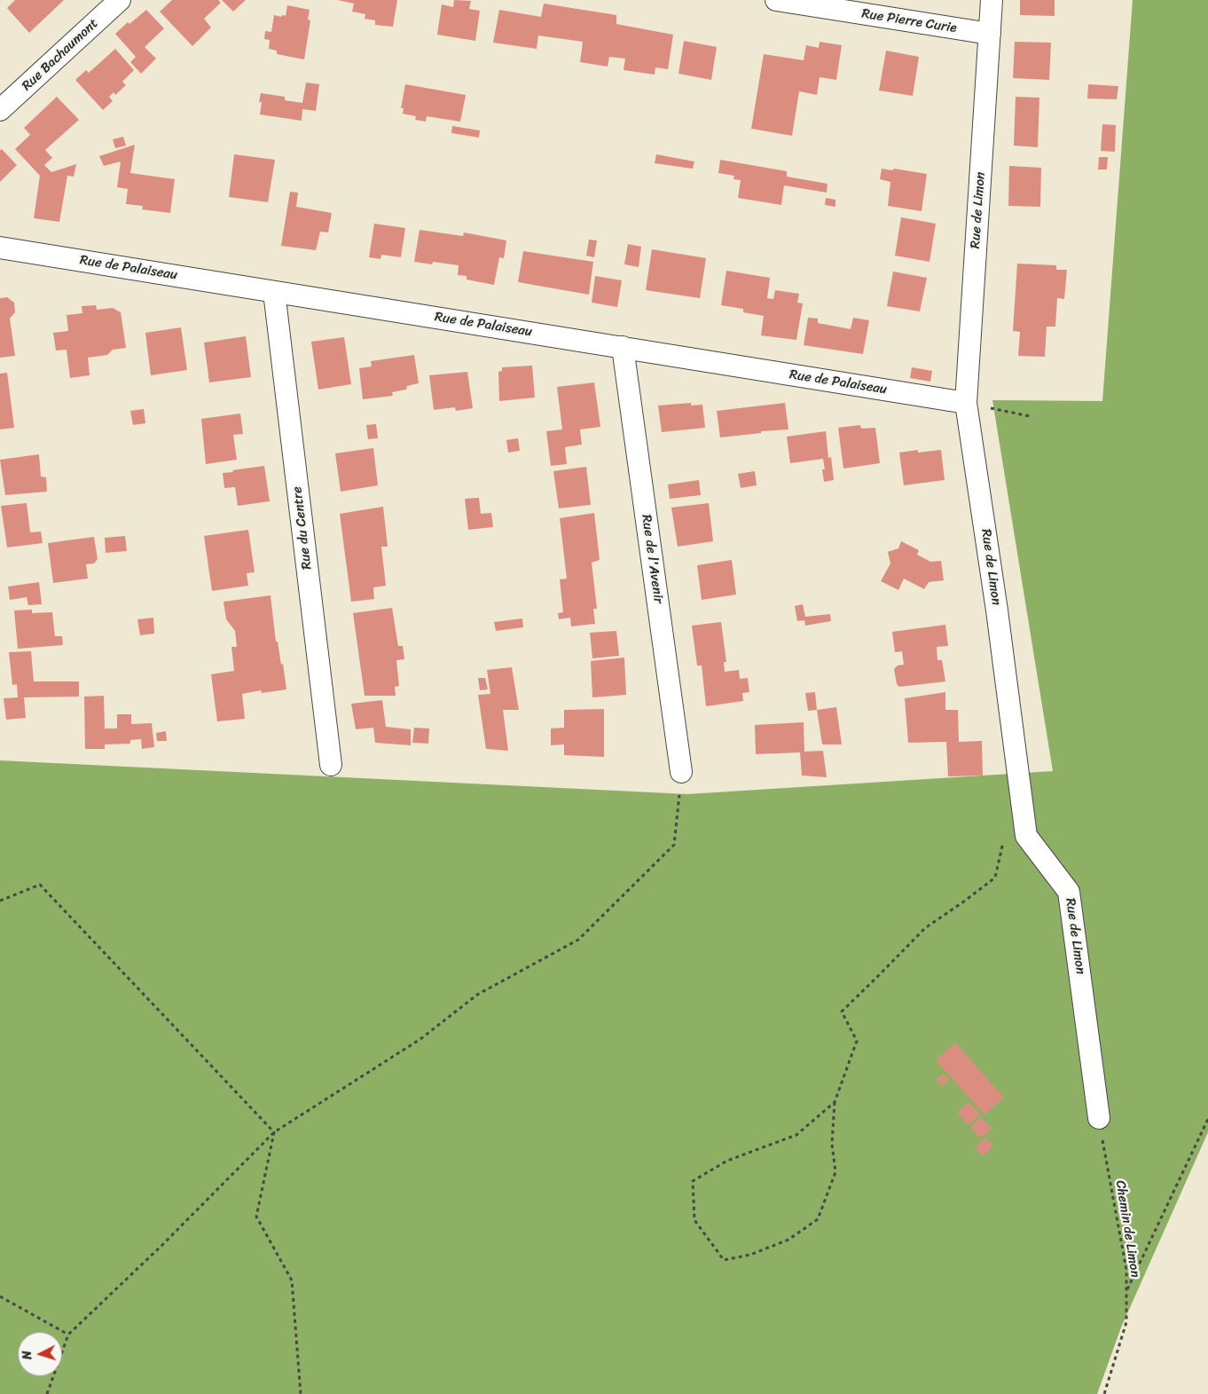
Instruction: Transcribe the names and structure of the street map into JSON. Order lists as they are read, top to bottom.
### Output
{
  "streets": {
    "street": [
      "Rue Pierre Curie",
      "Rue Bachaumont",
      "Rue de Limon",
      "Rue de Palaiseau",
      "Rue du Centre",
      "Rue de l'Avenir"
    ],
    "path": ["Chemin de Limon"]
  },
  "crossings": [
    ["Rue Pierre Curie", "Rue de Limon"],
    ["Rue de Limon", "Rue de Palaiseau"],
    ["Rue de Limon", "Chemin de Limon"],
    ["Rue de Palaiseau", "Rue du Centre"],
    ["Rue de Palaiseau", "Rue de l'Avenir"]
  ],
  "north": "left"
}
